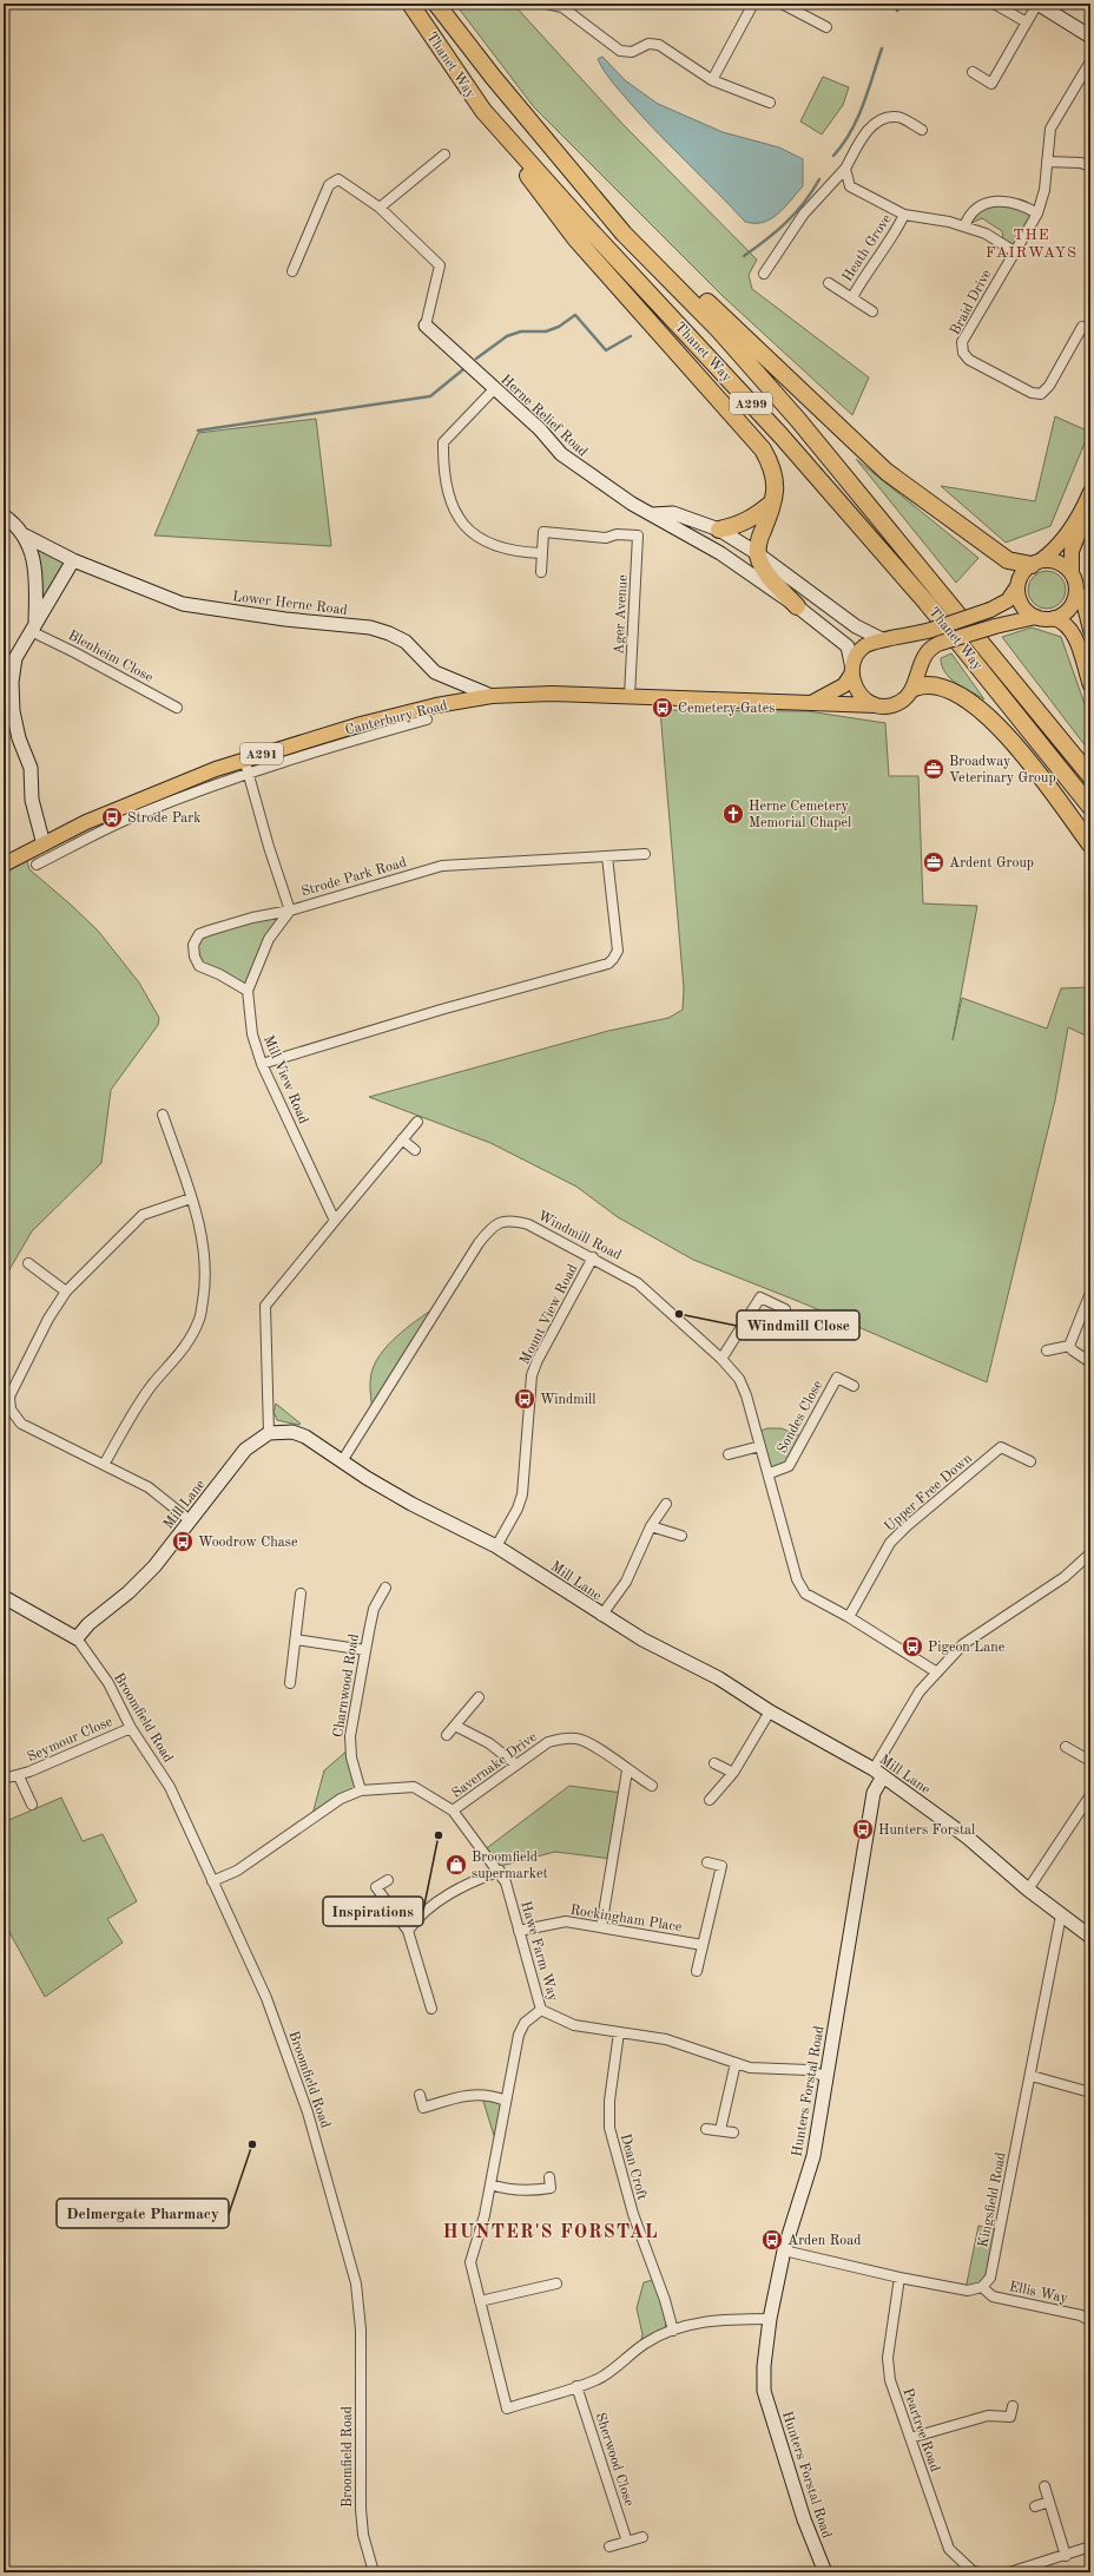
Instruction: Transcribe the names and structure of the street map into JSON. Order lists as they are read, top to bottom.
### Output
{
  "streets": {
    "highway": ["Thanet Way", "A299"],
    "main road": ["Canterbury Road", "A291"],
    "street": [
      "Heath Grove",
      "Braid Drive",
      "Herne Relief Road",
      "Lower Herne Road",
      "Ager Avenue",
      "Blenheim Close",
      "Strode Park Road",
      "Mill View Road",
      "Windmill Road",
      "Mount View Road",
      "Sondes Close",
      "Upper Free Down",
      "Mill Lane",
      "Charnwood Road",
      "Broomfield Road",
      "Seymour Close",
      "Savernake Drive",
      "Rockingham Place",
      "Hawe Farm Way",
      "Hunters Forstal Road",
      "Dean Croft",
      "Kingsfield Road",
      "Ellis Way",
      "Peartree Road",
      "Sherwood Close"
    ]
  },
  "crossings": [
    ["Thanet Way", "A299"],
    ["Lower Herne Road", "Blenheim Close"],
    ["Lower Herne Road", "Canterbury Road"],
    ["Ager Avenue", "Canterbury Road"],
    ["Strode Park Road", "Mill View Road"],
    ["Windmill Road", "Mount View Road"],
    ["Windmill Road", "Sondes Close"],
    ["Windmill Road", "Upper Free Down"],
    ["Windmill Road", "Mill Lane"],
    ["Mount View Road", "Mill Lane"],
    ["Mill Lane", "Broomfield Road"],
    ["Mill Lane", "Hunters Forstal Road"],
    ["Mill Lane", "Kingsfield Road"],
    ["Charnwood Road", "Hawe Farm Way"],
    ["Broomfield Road", "Seymour Close"],
    ["Broomfield Road", "Hawe Farm Way"],
    ["Savernake Drive", "Hawe Farm Way"],
    ["Rockingham Place", "Hawe Farm Way"],
    ["Hawe Farm Way", "Hunters Forstal Road"],
    ["Hawe Farm Way", "Dean Croft"],
    ["Kingsfield Road", "Ellis Way"]
  ],
  "districts": ["THE FAIRWAYS", "HUNTER'S FORSTAL"],
  "places": {
    "bus stop": [
      "Cemetery Gates",
      "Strode Park",
      "Windmill",
      "Woodrow Chase",
      "Pigeon Lane",
      "Hunters Forstal",
      "Arden Road"
    ],
    "office": ["Broadway Veterinary Group", "Ardent Group"],
    "church": ["Herne Cemetery Memorial Chapel"],
    "other": ["Windmill Close", "Inspirations", "Delmergate Pharmacy"],
    "shop": ["Broomfield supermarket"]
  }
}
